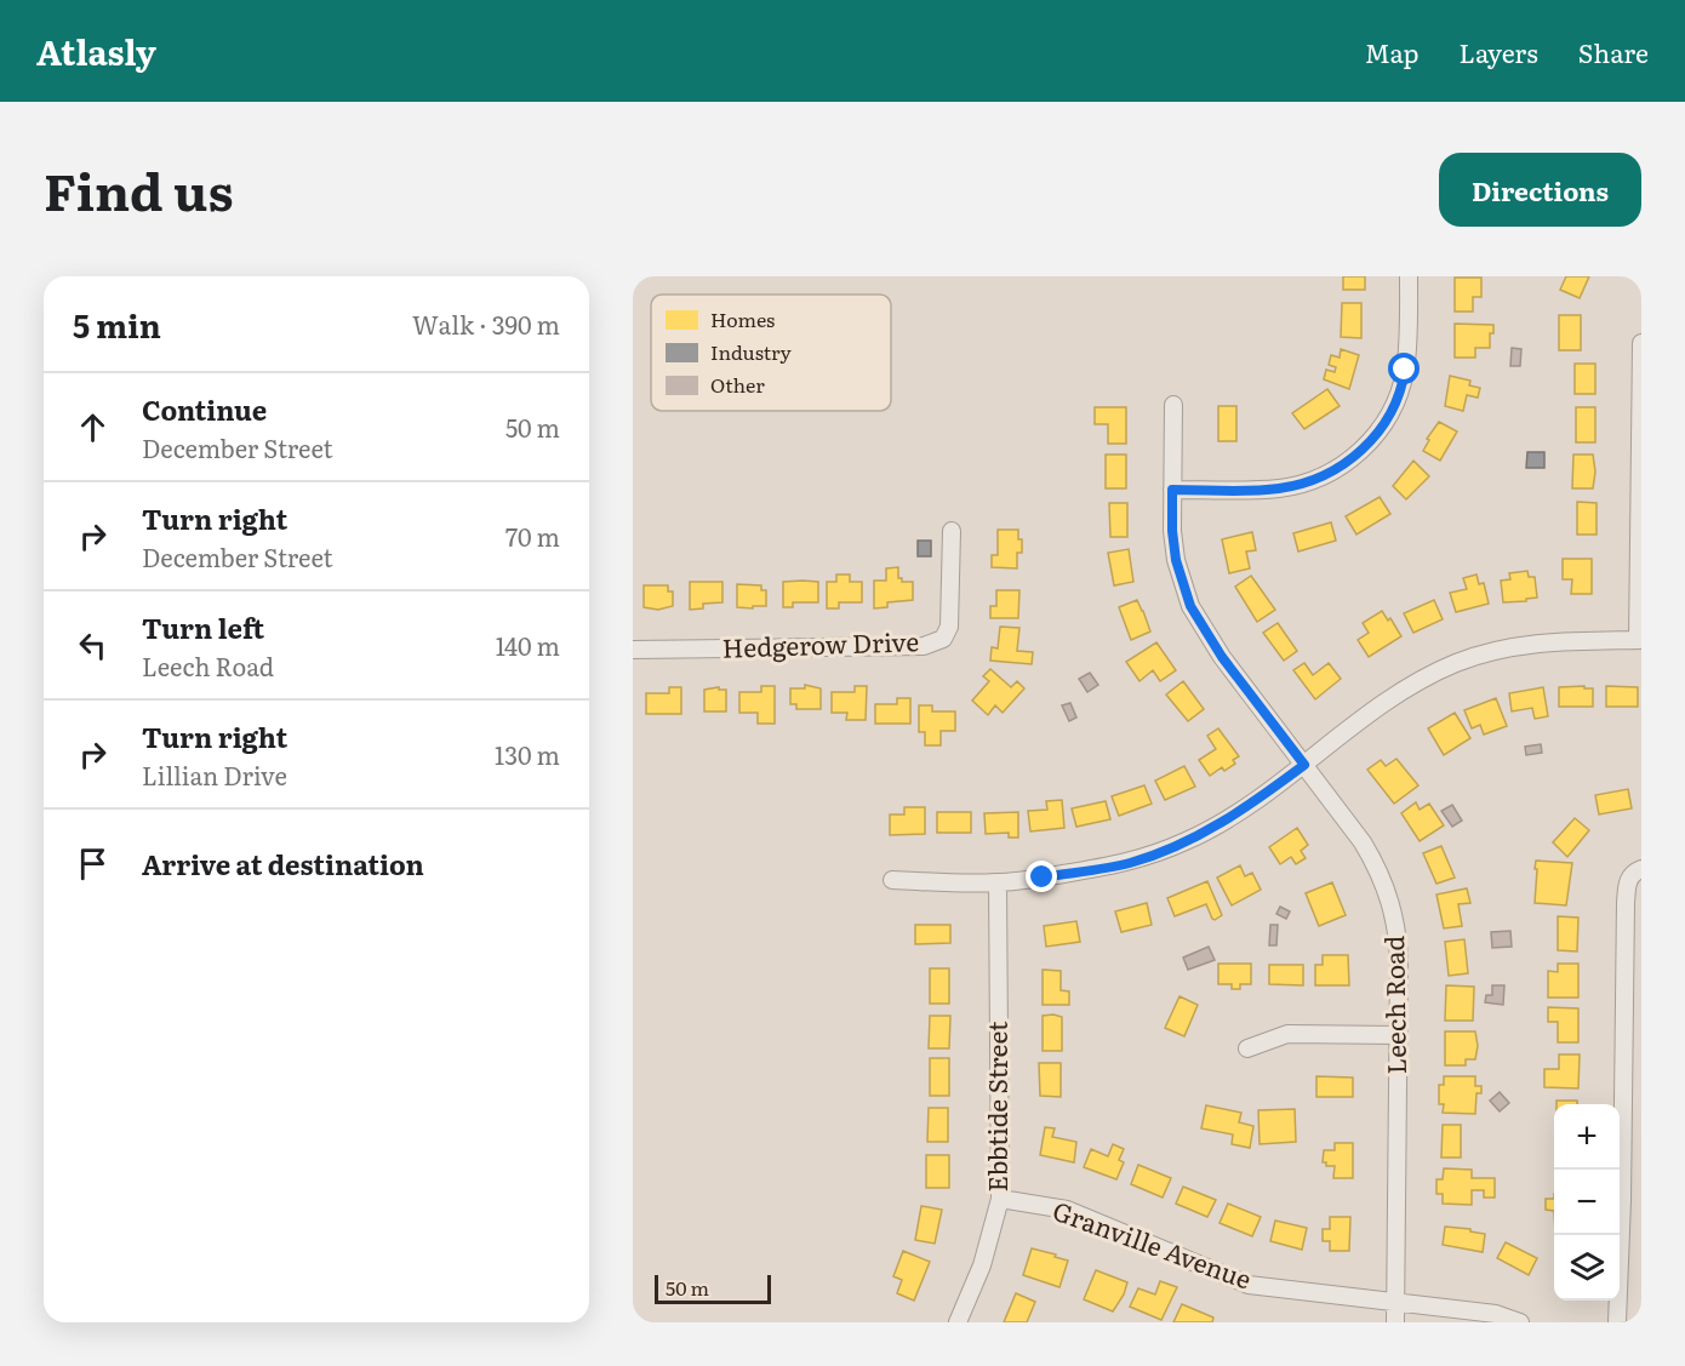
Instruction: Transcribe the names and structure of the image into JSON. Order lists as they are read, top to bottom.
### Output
{
  "streets": {
    "street": [
      "Hedgerow Drive",
      "Leech Road",
      "Ebbtide Street",
      "Granville Avenue"
    ]
  },
  "crossings": [
    ["Leech Road", "Granville Avenue"],
    ["Ebbtide Street", "Granville Avenue"]
  ],
  "legend": ["Homes", "Industry", "Other"],
  "scale_bar": "50 m",
  "page": {
    "header": "Atlasly",
    "nav": ["Map", "Layers", "Share"],
    "title": "Find us",
    "buttons": "Directions",
    "heading": ["5 min", "Walk · 390 m"],
    "list": [
      ["Continue", "December Street", "50 m"],
      ["Turn right", "December Street", "70 m"],
      ["Turn left", "Leech Road", "140 m"],
      ["Turn right", "Lillian Drive", "130 m"],
      "Arrive at destination"
    ],
    "map_buttons": ["+", "−"],
    "scale": "50 m"
  }
}
